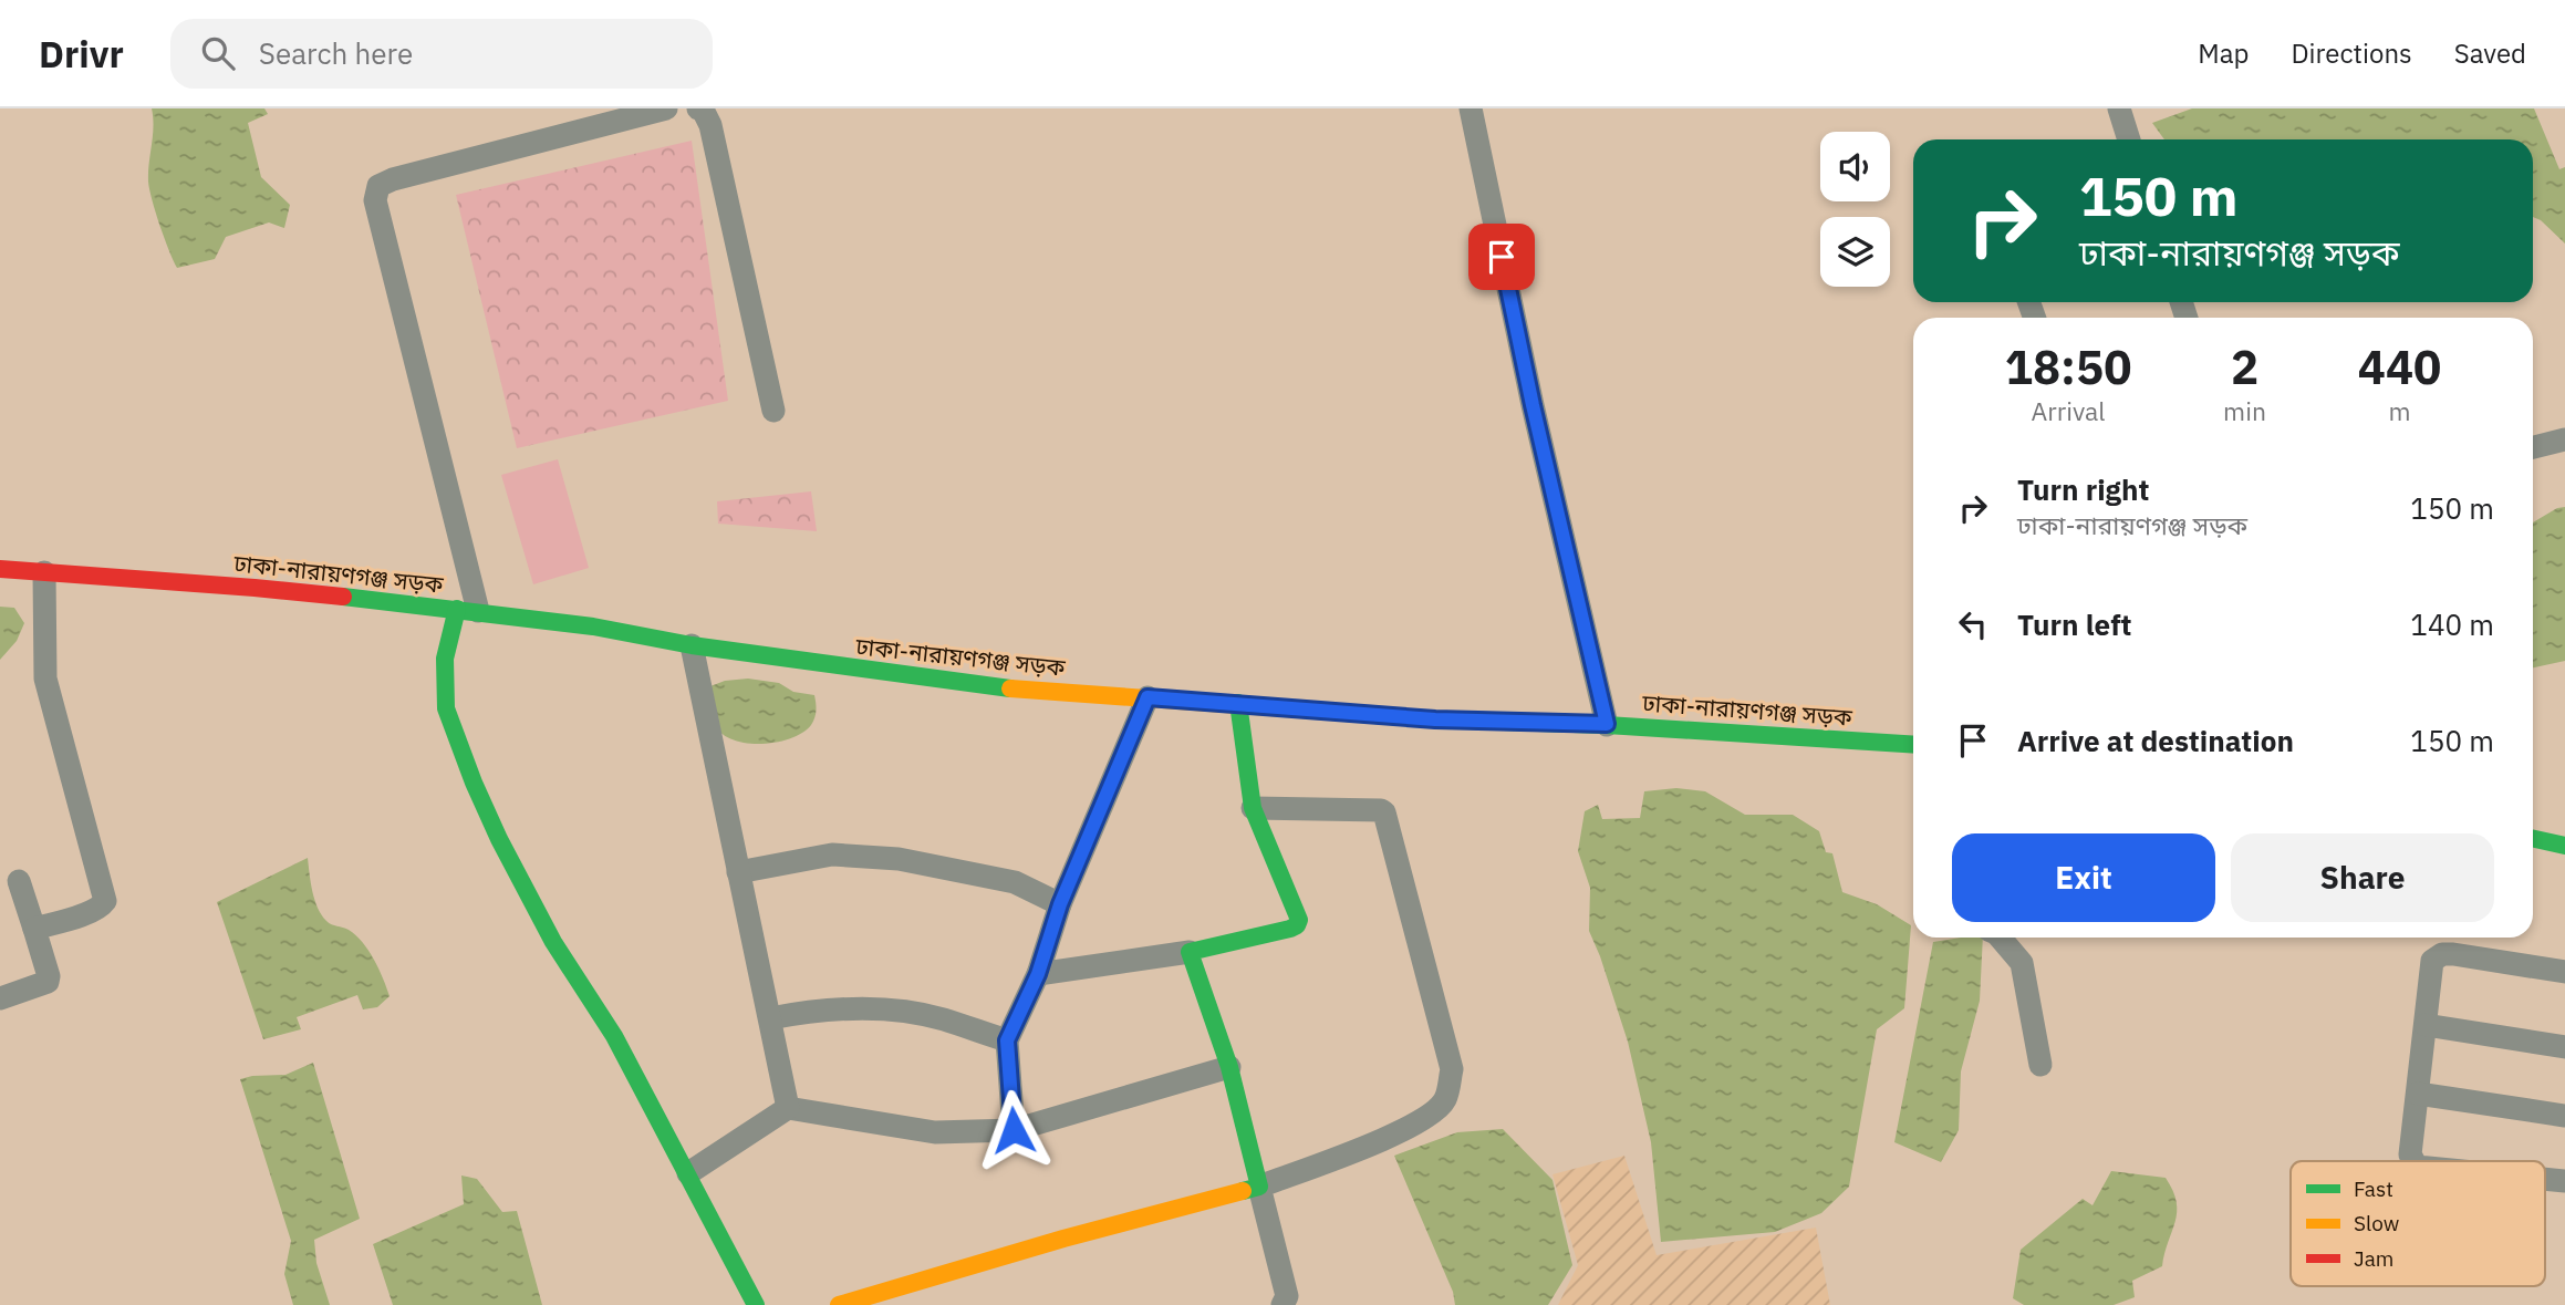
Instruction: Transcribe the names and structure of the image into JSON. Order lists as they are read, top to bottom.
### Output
{
  "streets": {
    "main road": ["ঢাকা-নারায়ণগঞ্জ সড়ক"]
  },
  "legend": ["Fast", "Slow", "Jam"],
  "page": {
    "header": "Drivr",
    "search": "Search here",
    "nav": ["Map", "Directions", "Saved"],
    "turn": ["150 m", "ঢাকা-নারায়ণগঞ্জ সড়ক"],
    "eta": [
      "18:50",
      "Arrival",
      "2",
      "min",
      "440",
      "m"
    ],
    "list": [
      {
        "name": "Turn right",
        "note": "ঢাকা-নারায়ণগঞ্জ সড়ক",
        "value": "150 m"
      },
      {
        "name": "Turn left",
        "value": "140 m"
      },
      {
        "name": "Arrive at destination",
        "value": "150 m"
      }
    ],
    "buttons": ["Exit", "Share"]
  }
}
